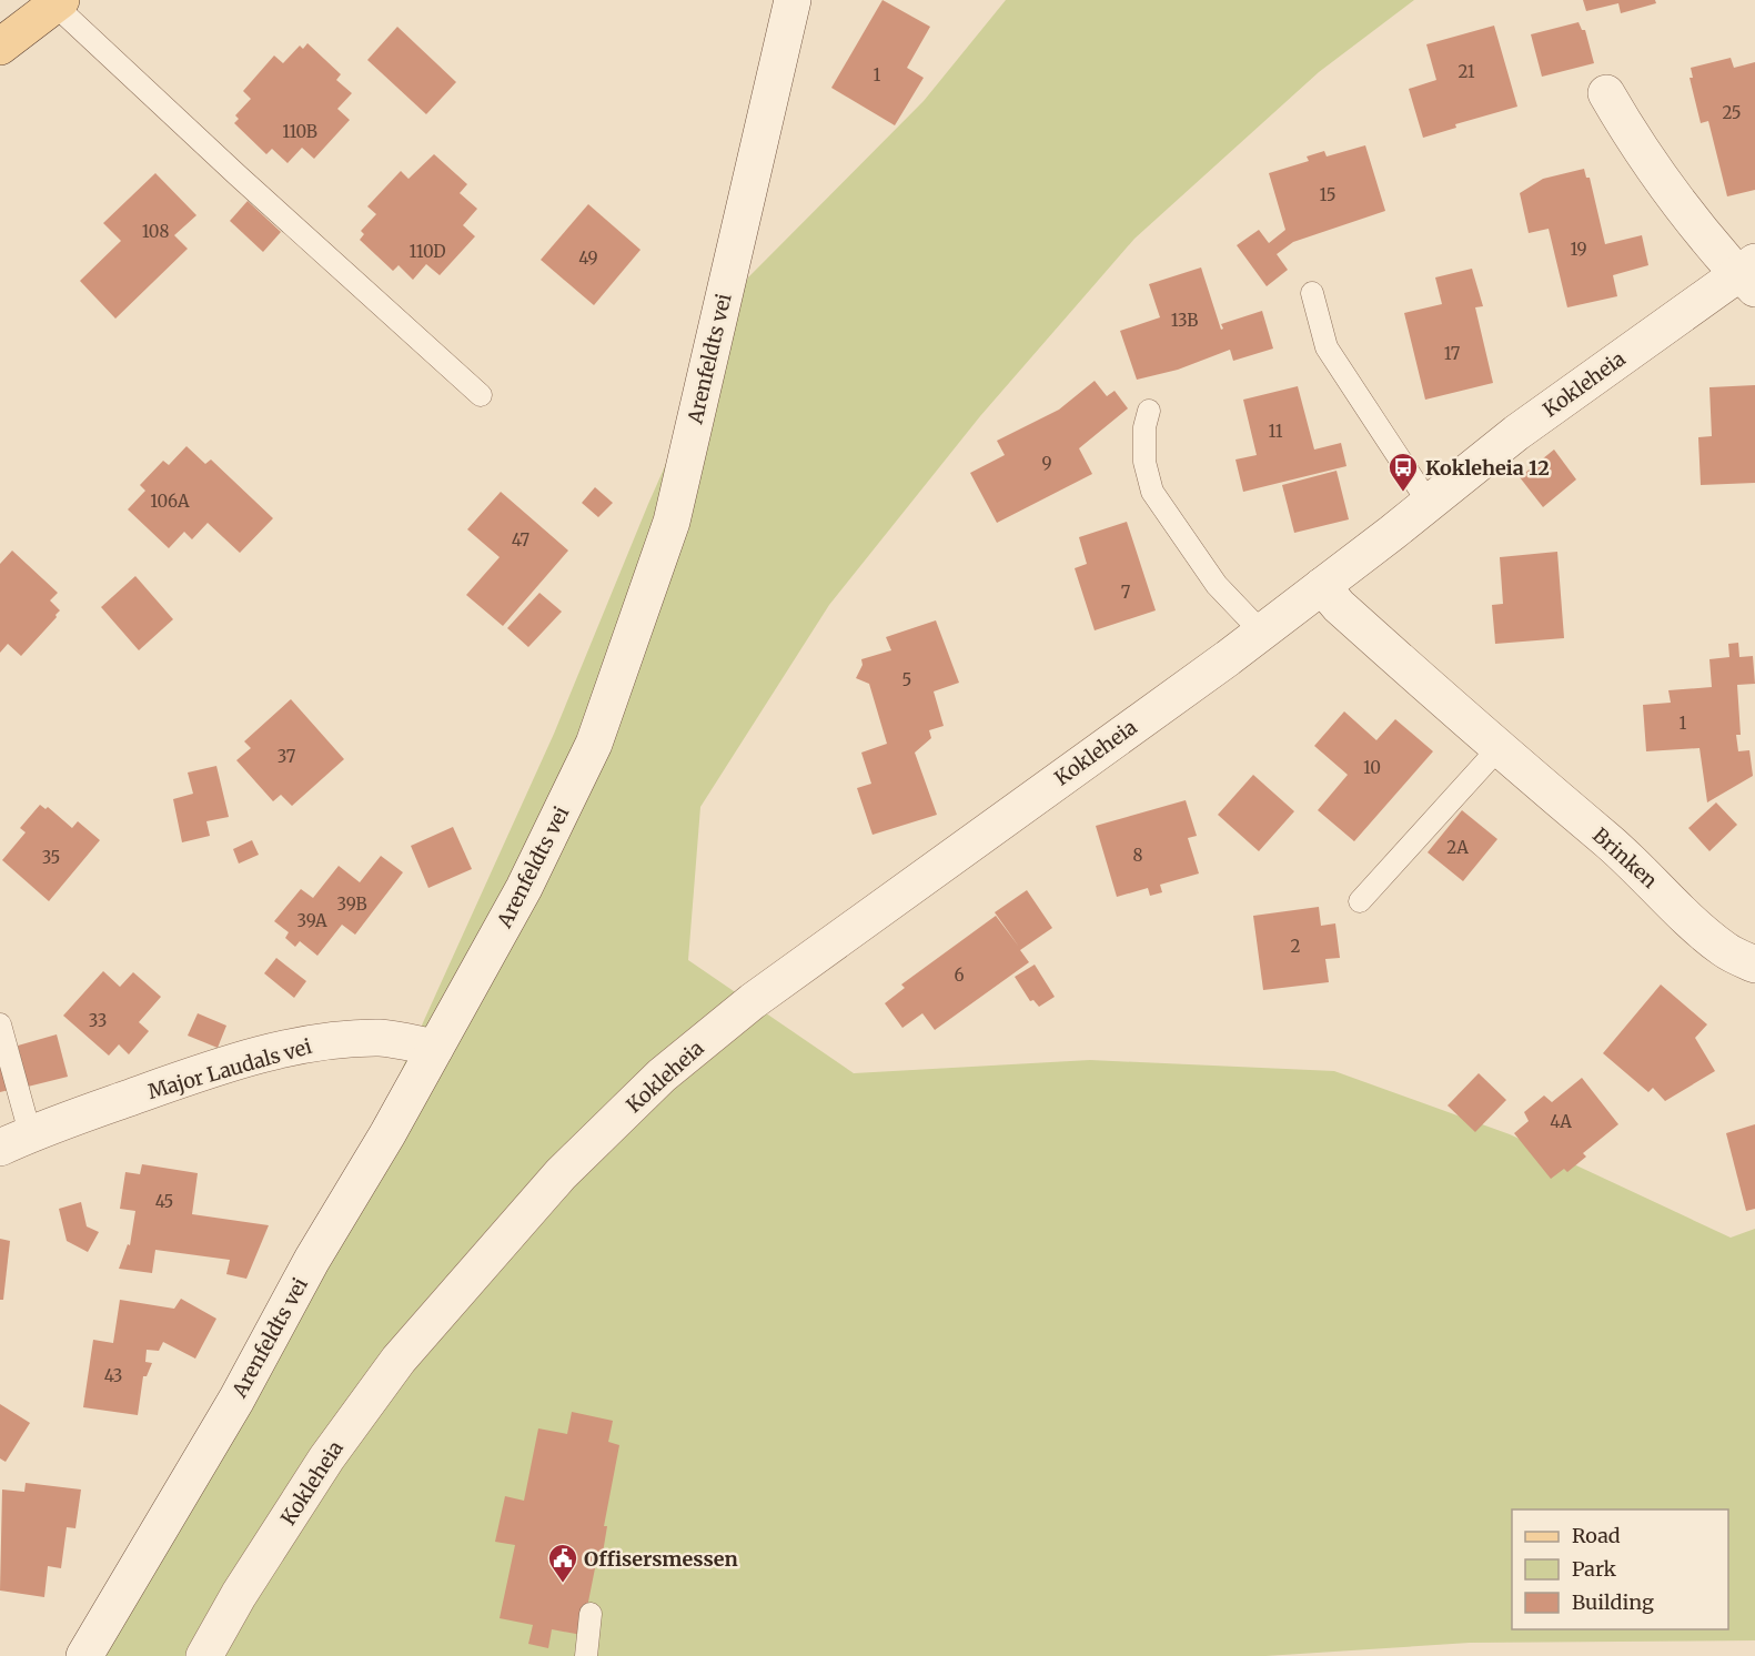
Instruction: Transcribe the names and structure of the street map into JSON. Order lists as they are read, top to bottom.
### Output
{
  "streets": {
    "street": [
      "Arenfeldts vei",
      "Kokleheia",
      "Brinken",
      "Major Laudals vei"
    ]
  },
  "crossings": [
    ["Arenfeldts vei", "Major Laudals vei"],
    ["Kokleheia", "Brinken"]
  ],
  "places": {
    "bus stop": ["Kokleheia 12"],
    "public building": ["Offisersmessen"]
  },
  "house_numbers": [
    "21",
    "1",
    "25",
    "110B",
    "15",
    "108",
    "19",
    "110D",
    "49",
    "13B",
    "17",
    "11",
    "9",
    "106A",
    "47",
    "7",
    "5",
    "1",
    "37",
    "10",
    "2A",
    "8",
    "35",
    "39B",
    "39A",
    "2",
    "6",
    "33",
    "4A",
    "45",
    "43"
  ],
  "legend": ["Road", "Park", "Building"]
}
